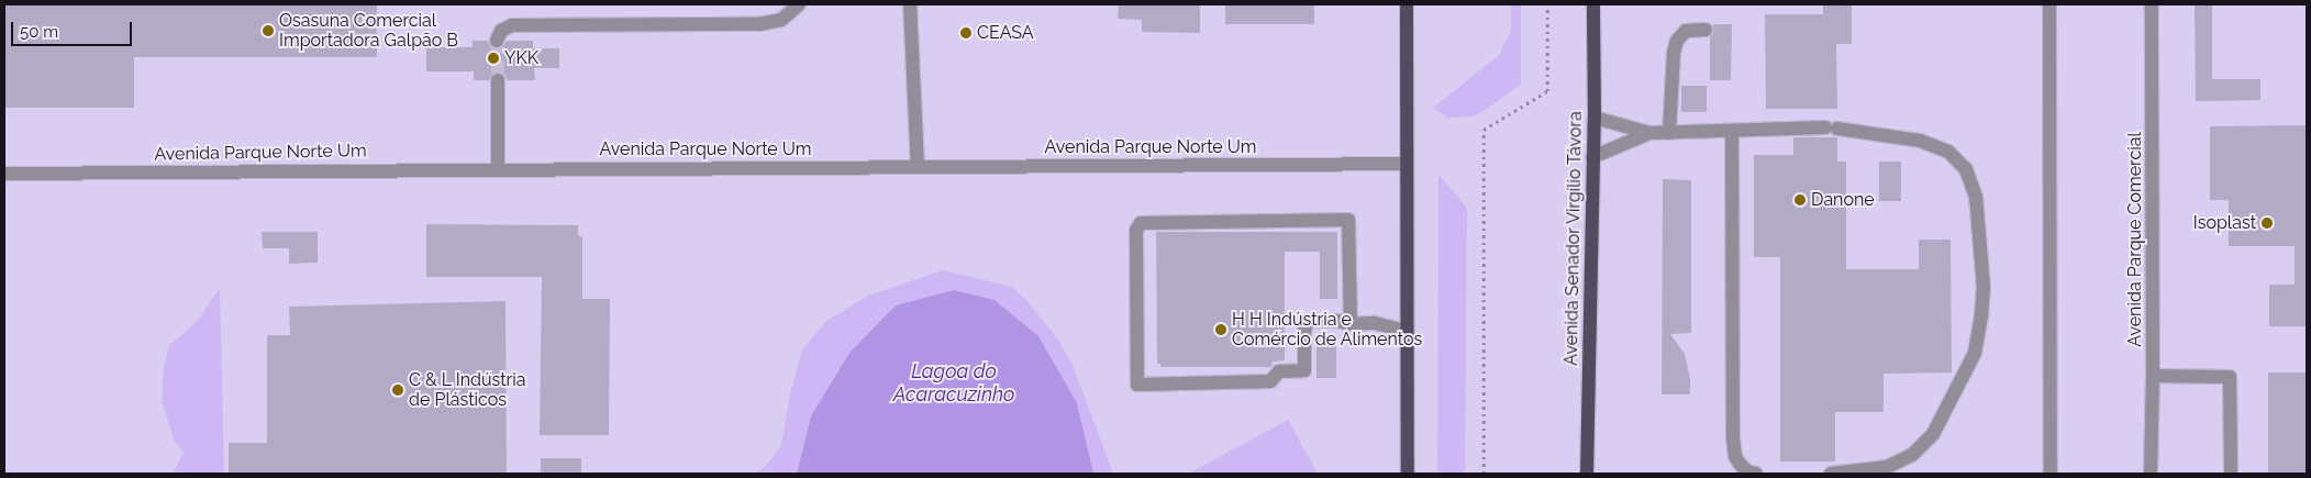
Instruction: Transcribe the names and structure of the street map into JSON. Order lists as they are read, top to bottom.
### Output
{
  "streets": {
    "main road": ["Avenida Senador Virgílio Távora"],
    "street": ["Avenida Parque Norte Um", "Avenida Parque Comercial"]
  },
  "water": ["Lagoa do Acaracuzinho"],
  "places": [
    "Osasuna Comercial Importadora Galpão B",
    "CEASA",
    "YKK",
    "Danone",
    "Isoplast",
    "H H Indústria e Comércio de Alimentos",
    "C & L Indústria de Plásticos"
  ],
  "scale_bar": "50 m"
}
